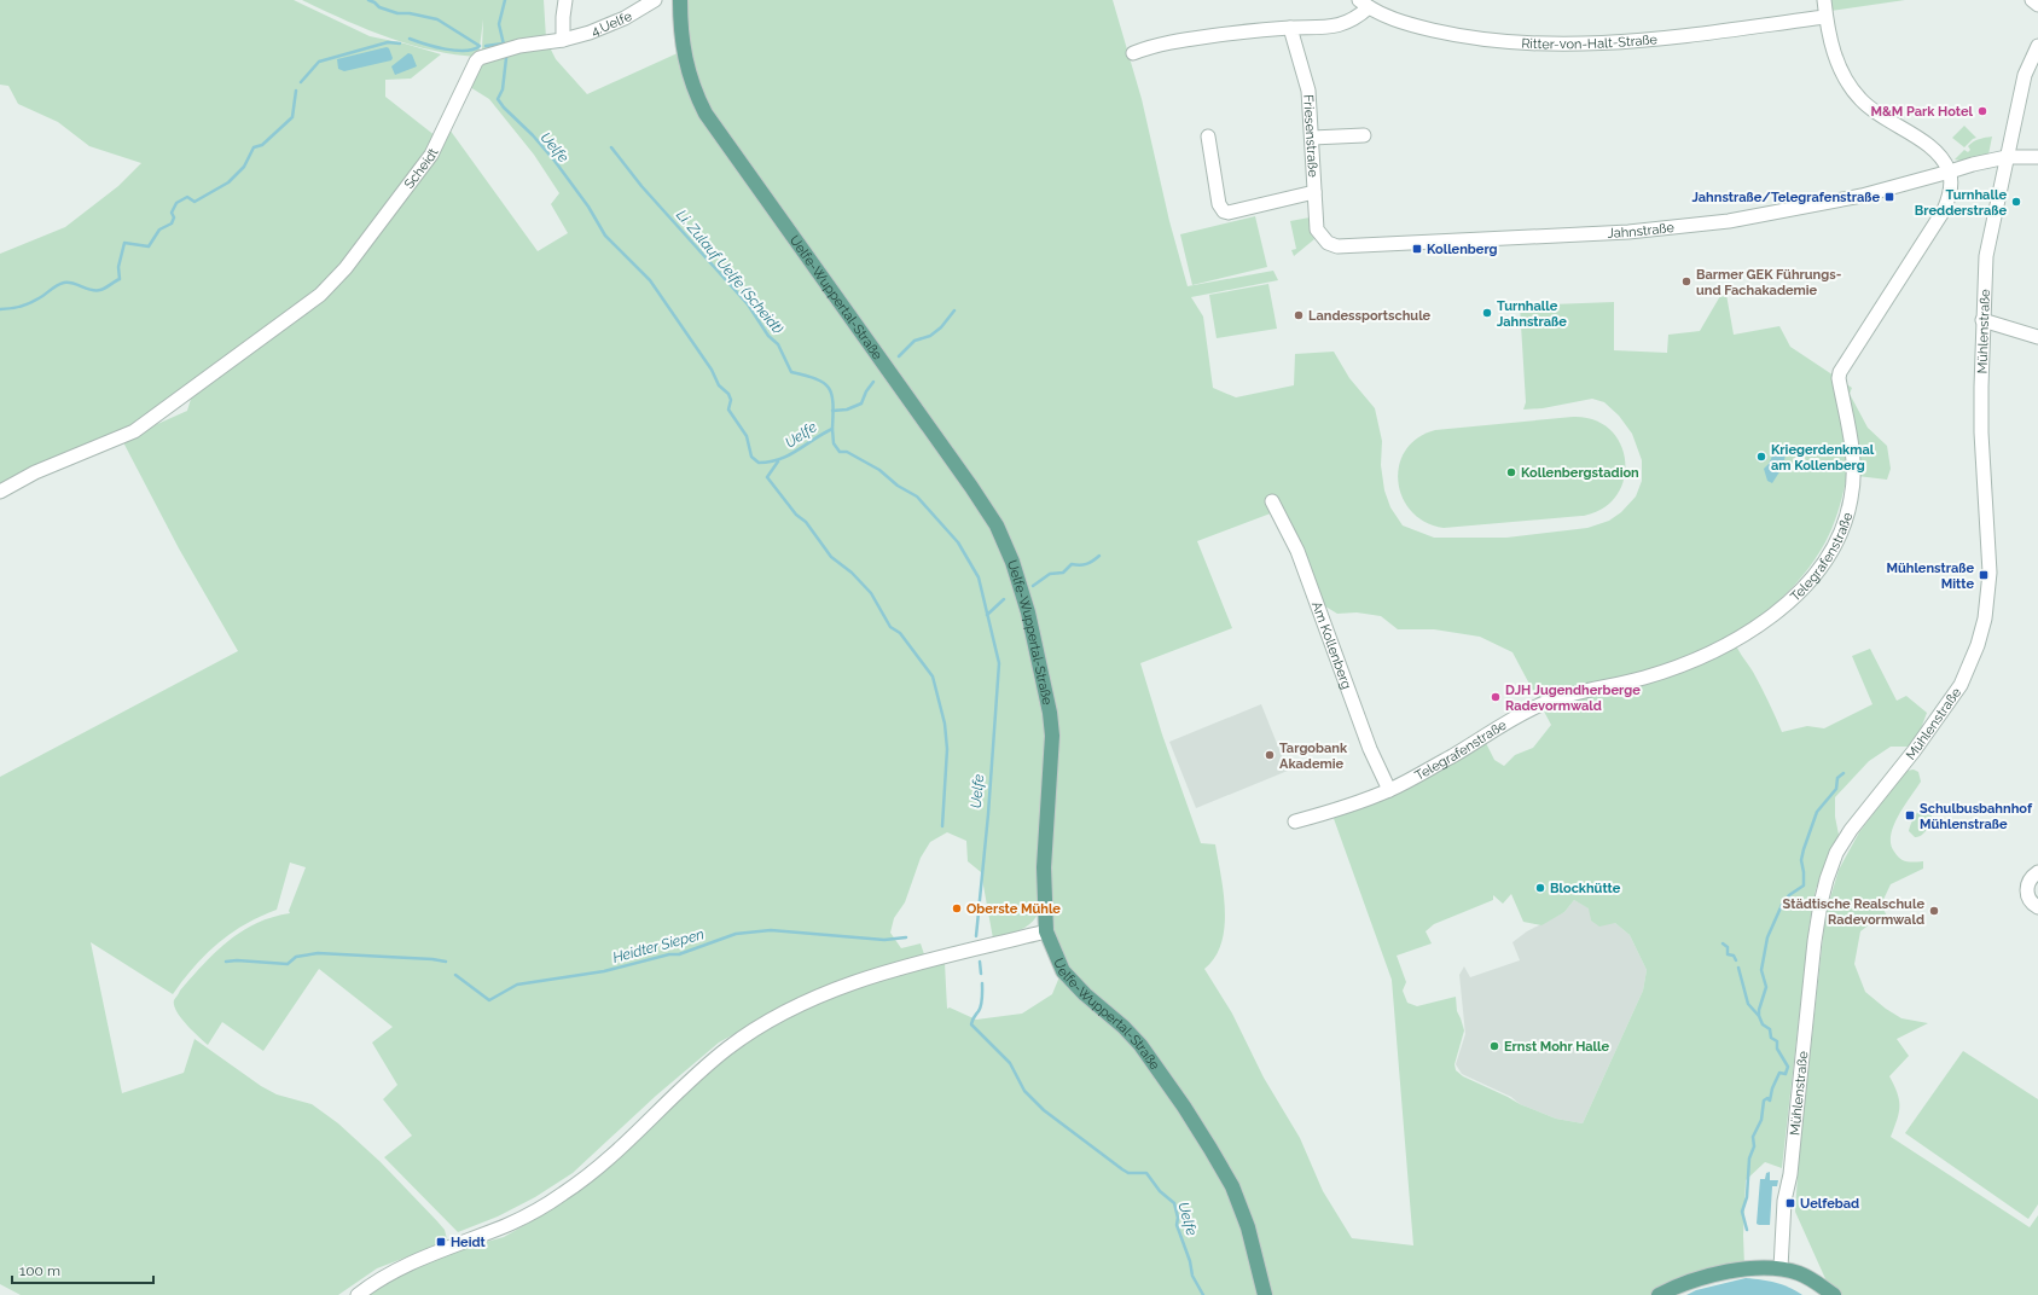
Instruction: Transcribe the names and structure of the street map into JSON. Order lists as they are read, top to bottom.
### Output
{
  "streets": {
    "main road": ["Uelfe-Wuppertal-Straße"],
    "street": [
      "4.Uelfe",
      "Ritter-von-Halt-Straße",
      "Friesenstraße",
      "Scheidt",
      "Jahnstraße",
      "Mühlenstraße",
      "Telegrafenstraße",
      "Am Kollenberg"
    ]
  },
  "crossings": [
    ["4.Uelfe", "Scheidt"],
    ["Friesenstraße", "Jahnstraße"],
    ["Jahnstraße", "Telegrafenstraße"],
    ["Telegrafenstraße", "Am Kollenberg"]
  ],
  "water": ["Uelfe", "Li. Zulauf Uelfe (Scheidt)", "Heidter Siepen"],
  "places": {
    "other": [
      "M&M Park Hotel",
      "Turnhalle Bredderstraße",
      "Barmer GEK Führungs- und Fachakademie",
      "Turnhalle Jahnstraße",
      "Landessportschule",
      "Kriegerdenkmal am Kollenberg",
      "Kollenbergstadion",
      "DJH Jugendherberge Radevormwald",
      "Targobank Akademie",
      "Blockhütte",
      "Oberste Mühle",
      "Städtische Realschule Radevormwald",
      "Ernst Mohr Halle"
    ],
    "transit": [
      "Jahnstraße/Telegrafenstraße",
      "Kollenberg",
      "Mühlenstraße Mitte",
      "Schulbusbahnhof Mühlenstraße",
      "Uelfebad",
      "Heidt"
    ]
  },
  "scale_bar": "100 m"
}
